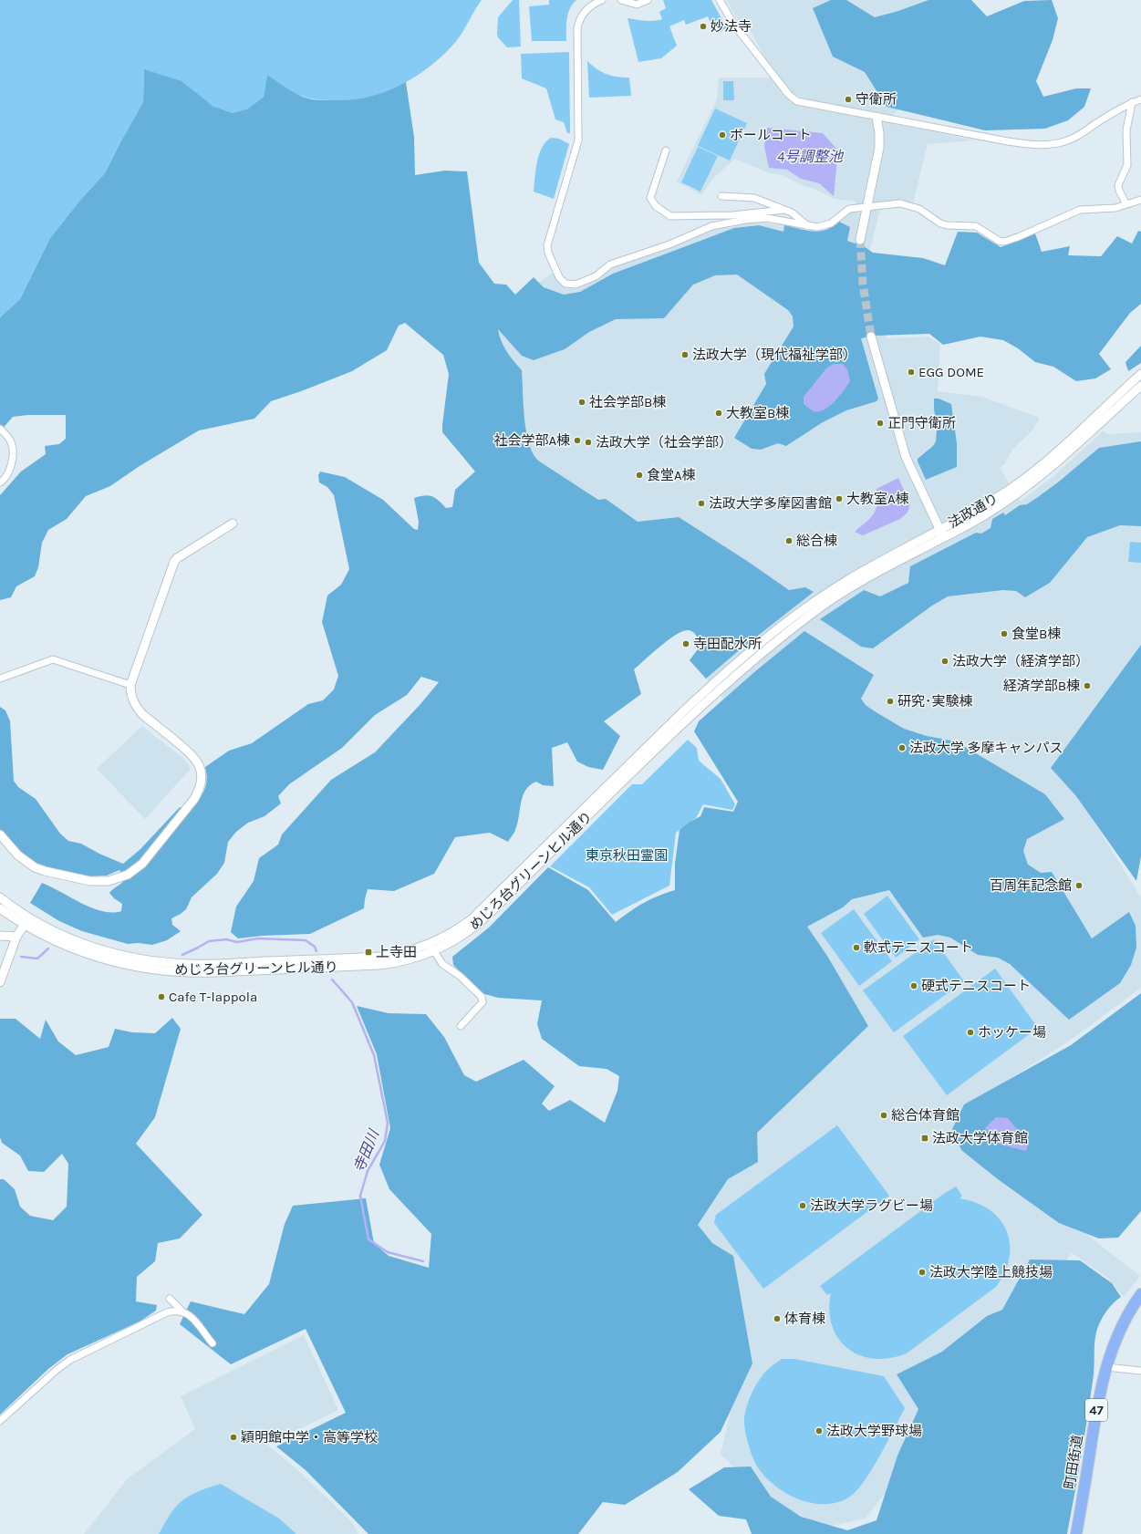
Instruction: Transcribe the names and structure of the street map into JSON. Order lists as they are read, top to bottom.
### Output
{
  "streets": {
    "main road": ["47", "町田街道"],
    "street": ["法政通り", "めじろ台グリーンヒル通り"]
  },
  "crossings": [
    ["法政通り", "めじろ台グリーンヒル通り"]
  ],
  "water": ["4号調整池", "寺田川"],
  "parks": ["東京秋田霊園"],
  "places": {
    "other": [
      "妙法寺",
      "守衛所",
      "ボールコート",
      "法政大学（現代福祉学部）",
      "EGG DOME",
      "社会学部B棟",
      "大教室B棟",
      "正門守衛所",
      "社会学部A棟",
      "法政大学（社会学部）",
      "食堂A棟",
      "大教室A棟",
      "法政大学多摩図書館",
      "総合棟",
      "食堂B棟",
      "寺田配水所",
      "法政大学（経済学部）",
      "経済学部B棟",
      "研究･実験棟",
      "法政大学 多摩キャンパス",
      "百周年記念館",
      "軟式テニスコート",
      "硬式テニスコート",
      "Cafe T-lappola",
      "ホッケー場",
      "総合体育館",
      "法政大学ラグビー場",
      "法政大学陸上競技場",
      "体育棟",
      "法政大学野球場",
      "穎明館中学・高等学校"
    ],
    "transit": ["上寺田", "法政大学体育館"]
  }
}
